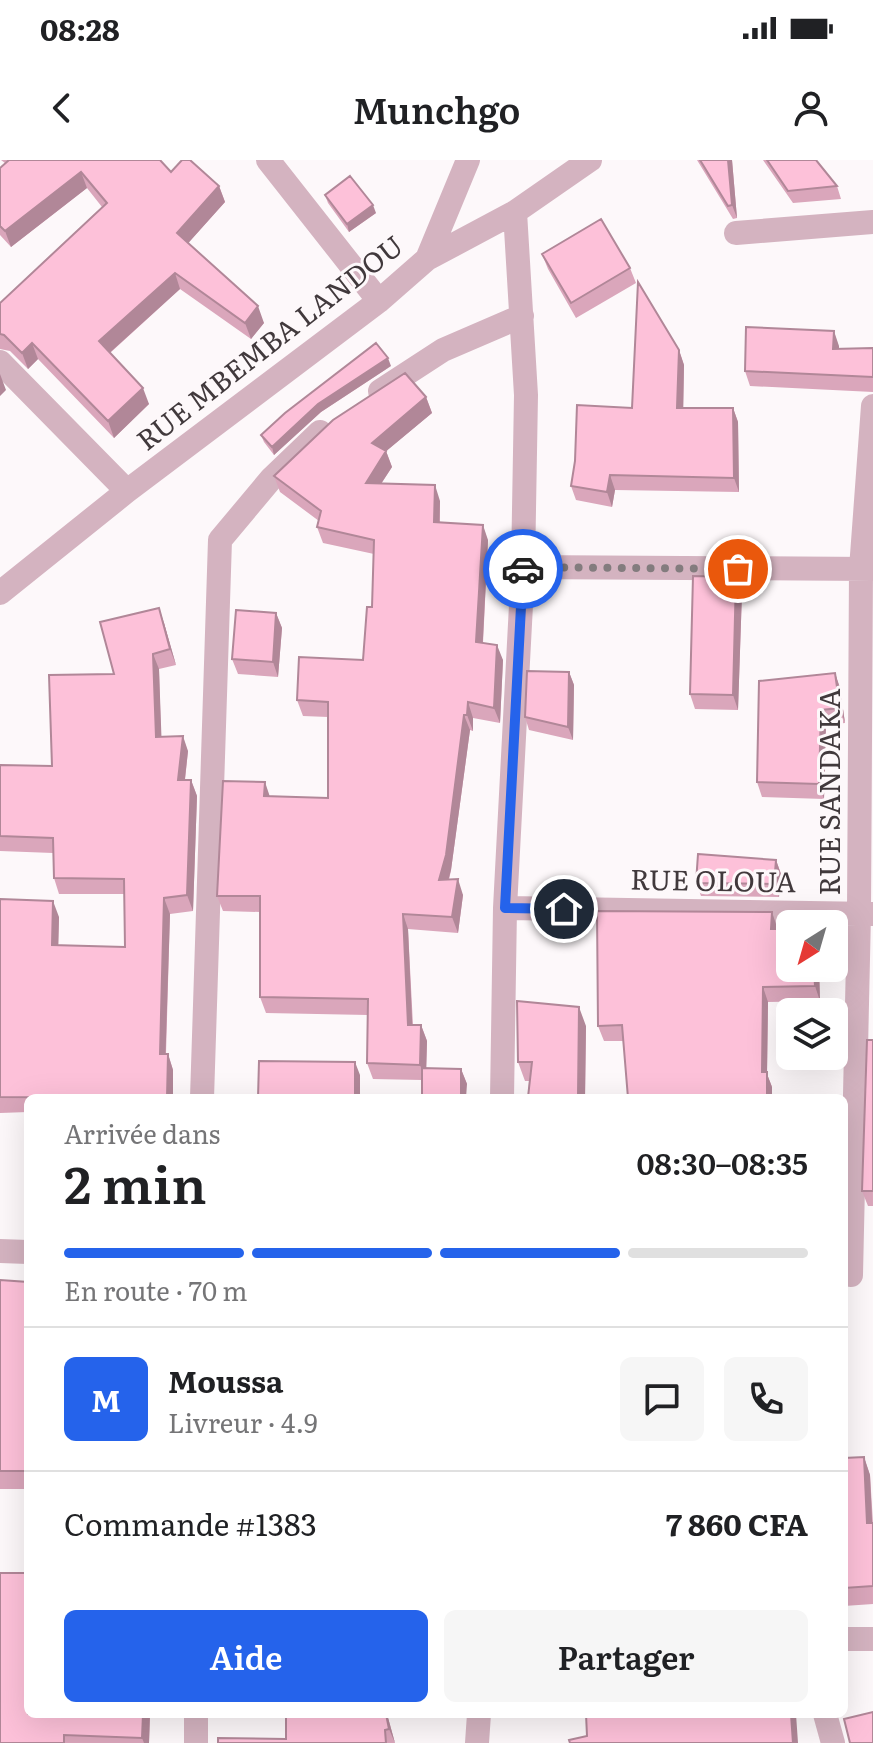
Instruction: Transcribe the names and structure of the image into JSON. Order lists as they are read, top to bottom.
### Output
{
  "streets": {
    "street": ["RUE MBEMBA LANDOU", "RUE SANDAKA", "RUE OLOUA"]
  },
  "crossings": [
    ["RUE SANDAKA", "RUE OLOUA"]
  ],
  "north": "bottom left",
  "page": {
    "status": "08:28",
    "header": "Munchgo",
    "heading": ["2 min", "Arrivée dans", "08:30–08:35"],
    "panel": [
      "Moussa",
      "Livreur · 4.9",
      "Commande #1383",
      "7 860 CFA"
    ],
    "bar": "En route · 70 m",
    "round": "M",
    "buttons": ["Aide", "Partager"]
  }
}
